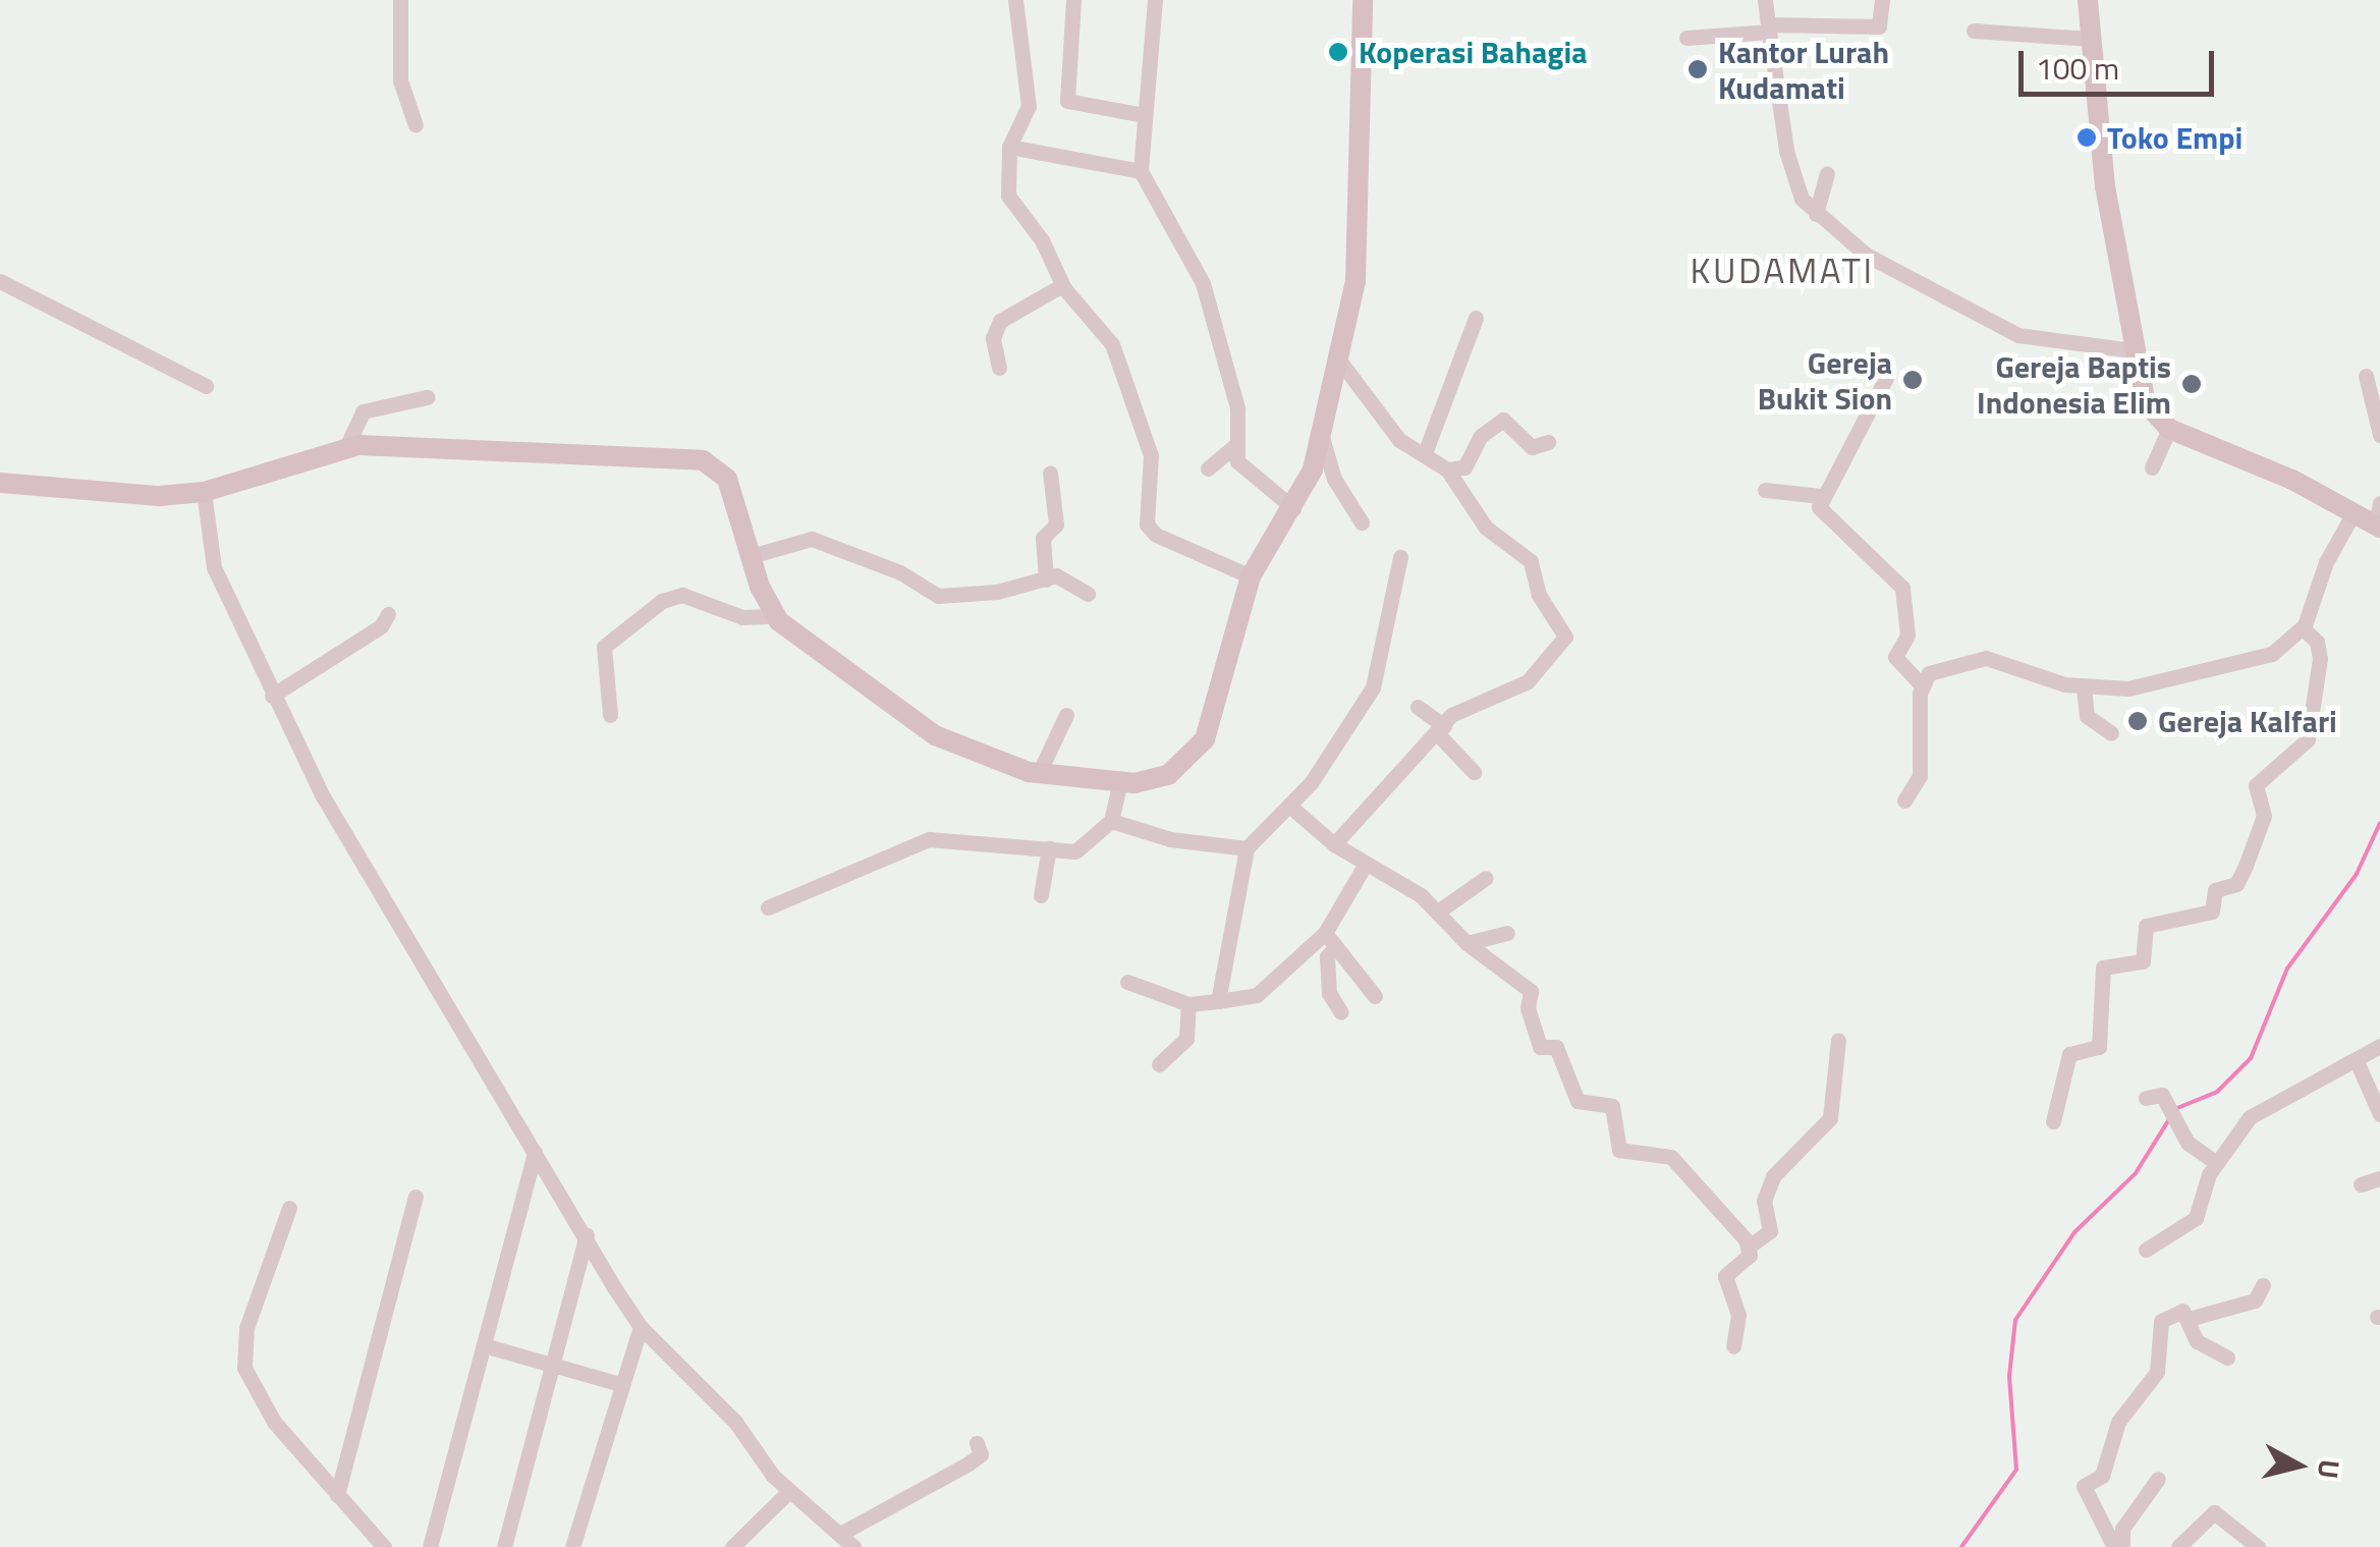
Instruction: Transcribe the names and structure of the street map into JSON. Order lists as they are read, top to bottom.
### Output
{
  "districts": ["KUDAMATI"],
  "places": [
    "Koperasi Bahagia",
    "Kantor Lurah Kudamati",
    "Toko Empi",
    "Gereja Bukit Sion",
    "Gereja Baptis Indonesia Elim",
    "Gereja Kalfari"
  ],
  "scale_bar": "100 m",
  "north": "right"
}
